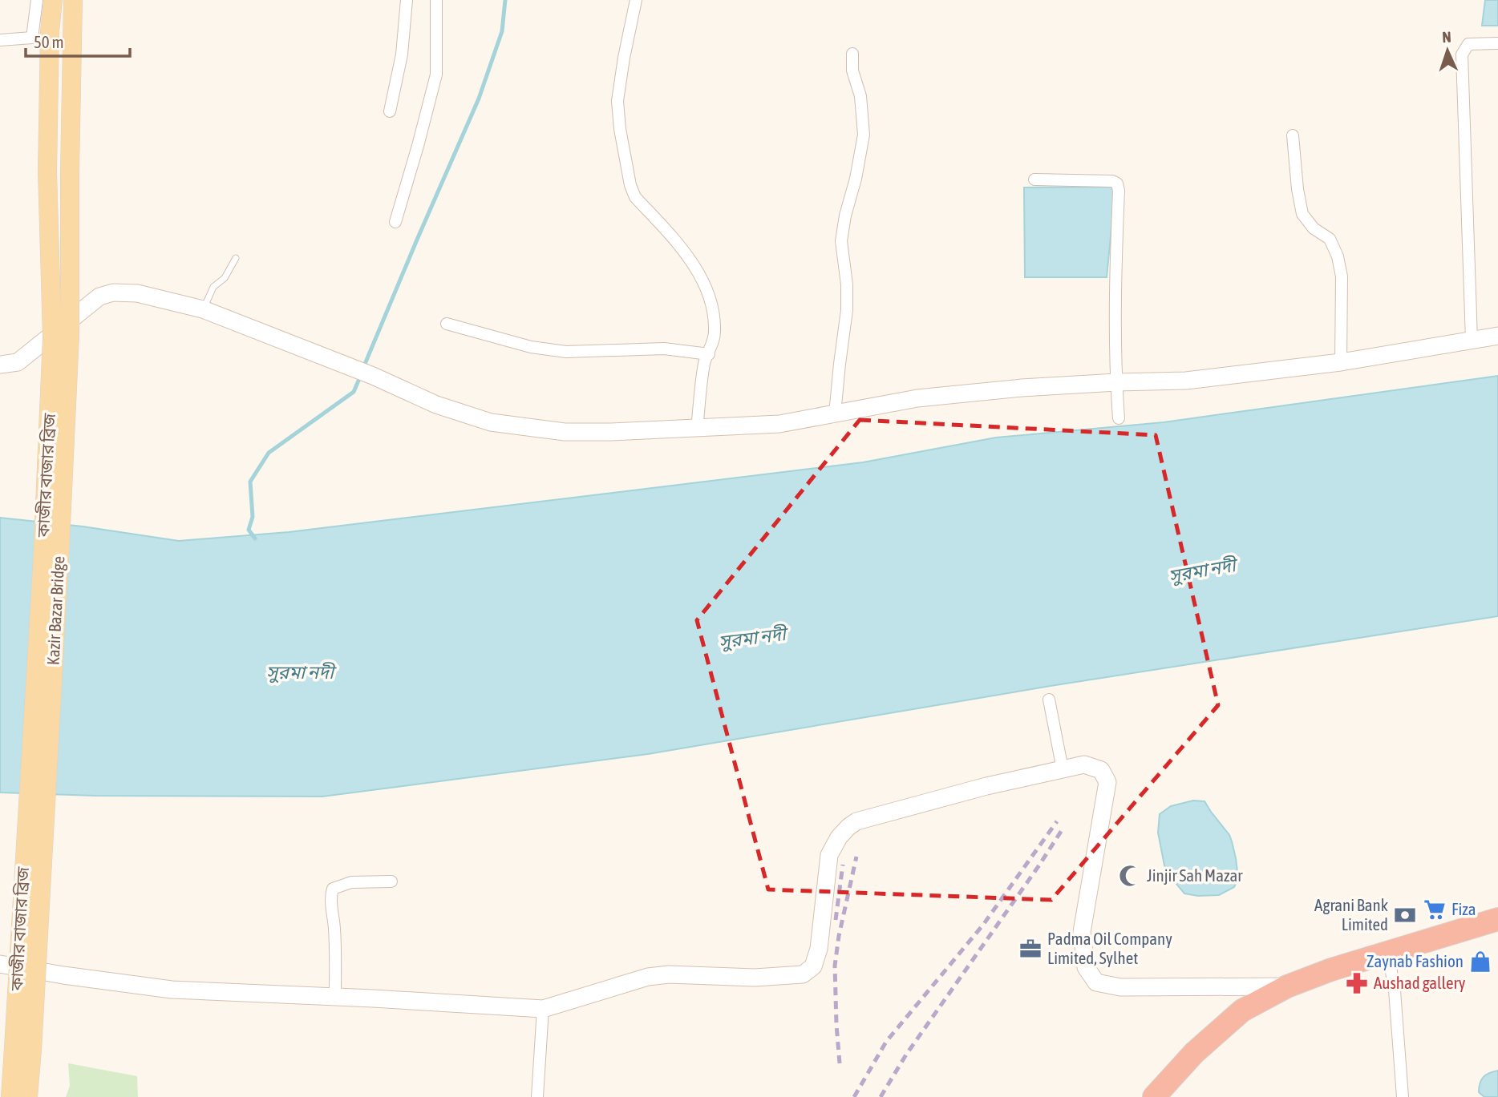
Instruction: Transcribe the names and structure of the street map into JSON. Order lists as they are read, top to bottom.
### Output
{
  "streets": {
    "main road": ["কাজীর বাজার ব্রিজ", "Kazir Bazar Bridge"]
  },
  "water": ["সুরমা নদী"],
  "places": {
    "mosque": ["Jinjir Sah Mazar"],
    "supermarket": ["Fiza"],
    "bank": ["Agrani Bank Limited"],
    "office": ["Padma Oil Company Limited, Sylhet"],
    "shop": ["Zaynab Fashion"],
    "pharmacy": ["Aushad gallery"]
  },
  "scale_bar": "50 m",
  "north": "top"
}
